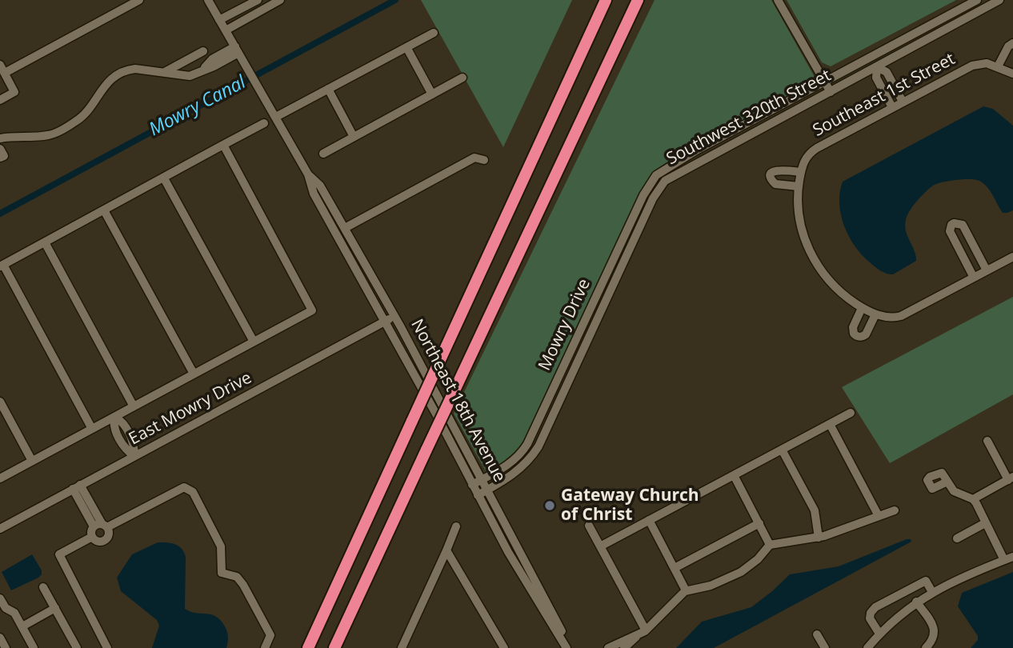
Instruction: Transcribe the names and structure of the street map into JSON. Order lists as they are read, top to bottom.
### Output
{
  "streets": {
    "street": [
      "Southeast 1st Street",
      "Southwest 320th Street",
      "Mowry Drive",
      "Northeast 18th Avenue",
      "East Mowry Drive"
    ]
  },
  "crossings": [
    ["Southwest 320th Street", "Mowry Drive"],
    ["Southwest 320th Street", "Northeast 18th Avenue"],
    ["Mowry Drive", "Northeast 18th Avenue"],
    ["Northeast 18th Avenue", "East Mowry Drive"]
  ],
  "water": ["Mowry Canal"],
  "places": ["Gateway Church of Christ"]
}
